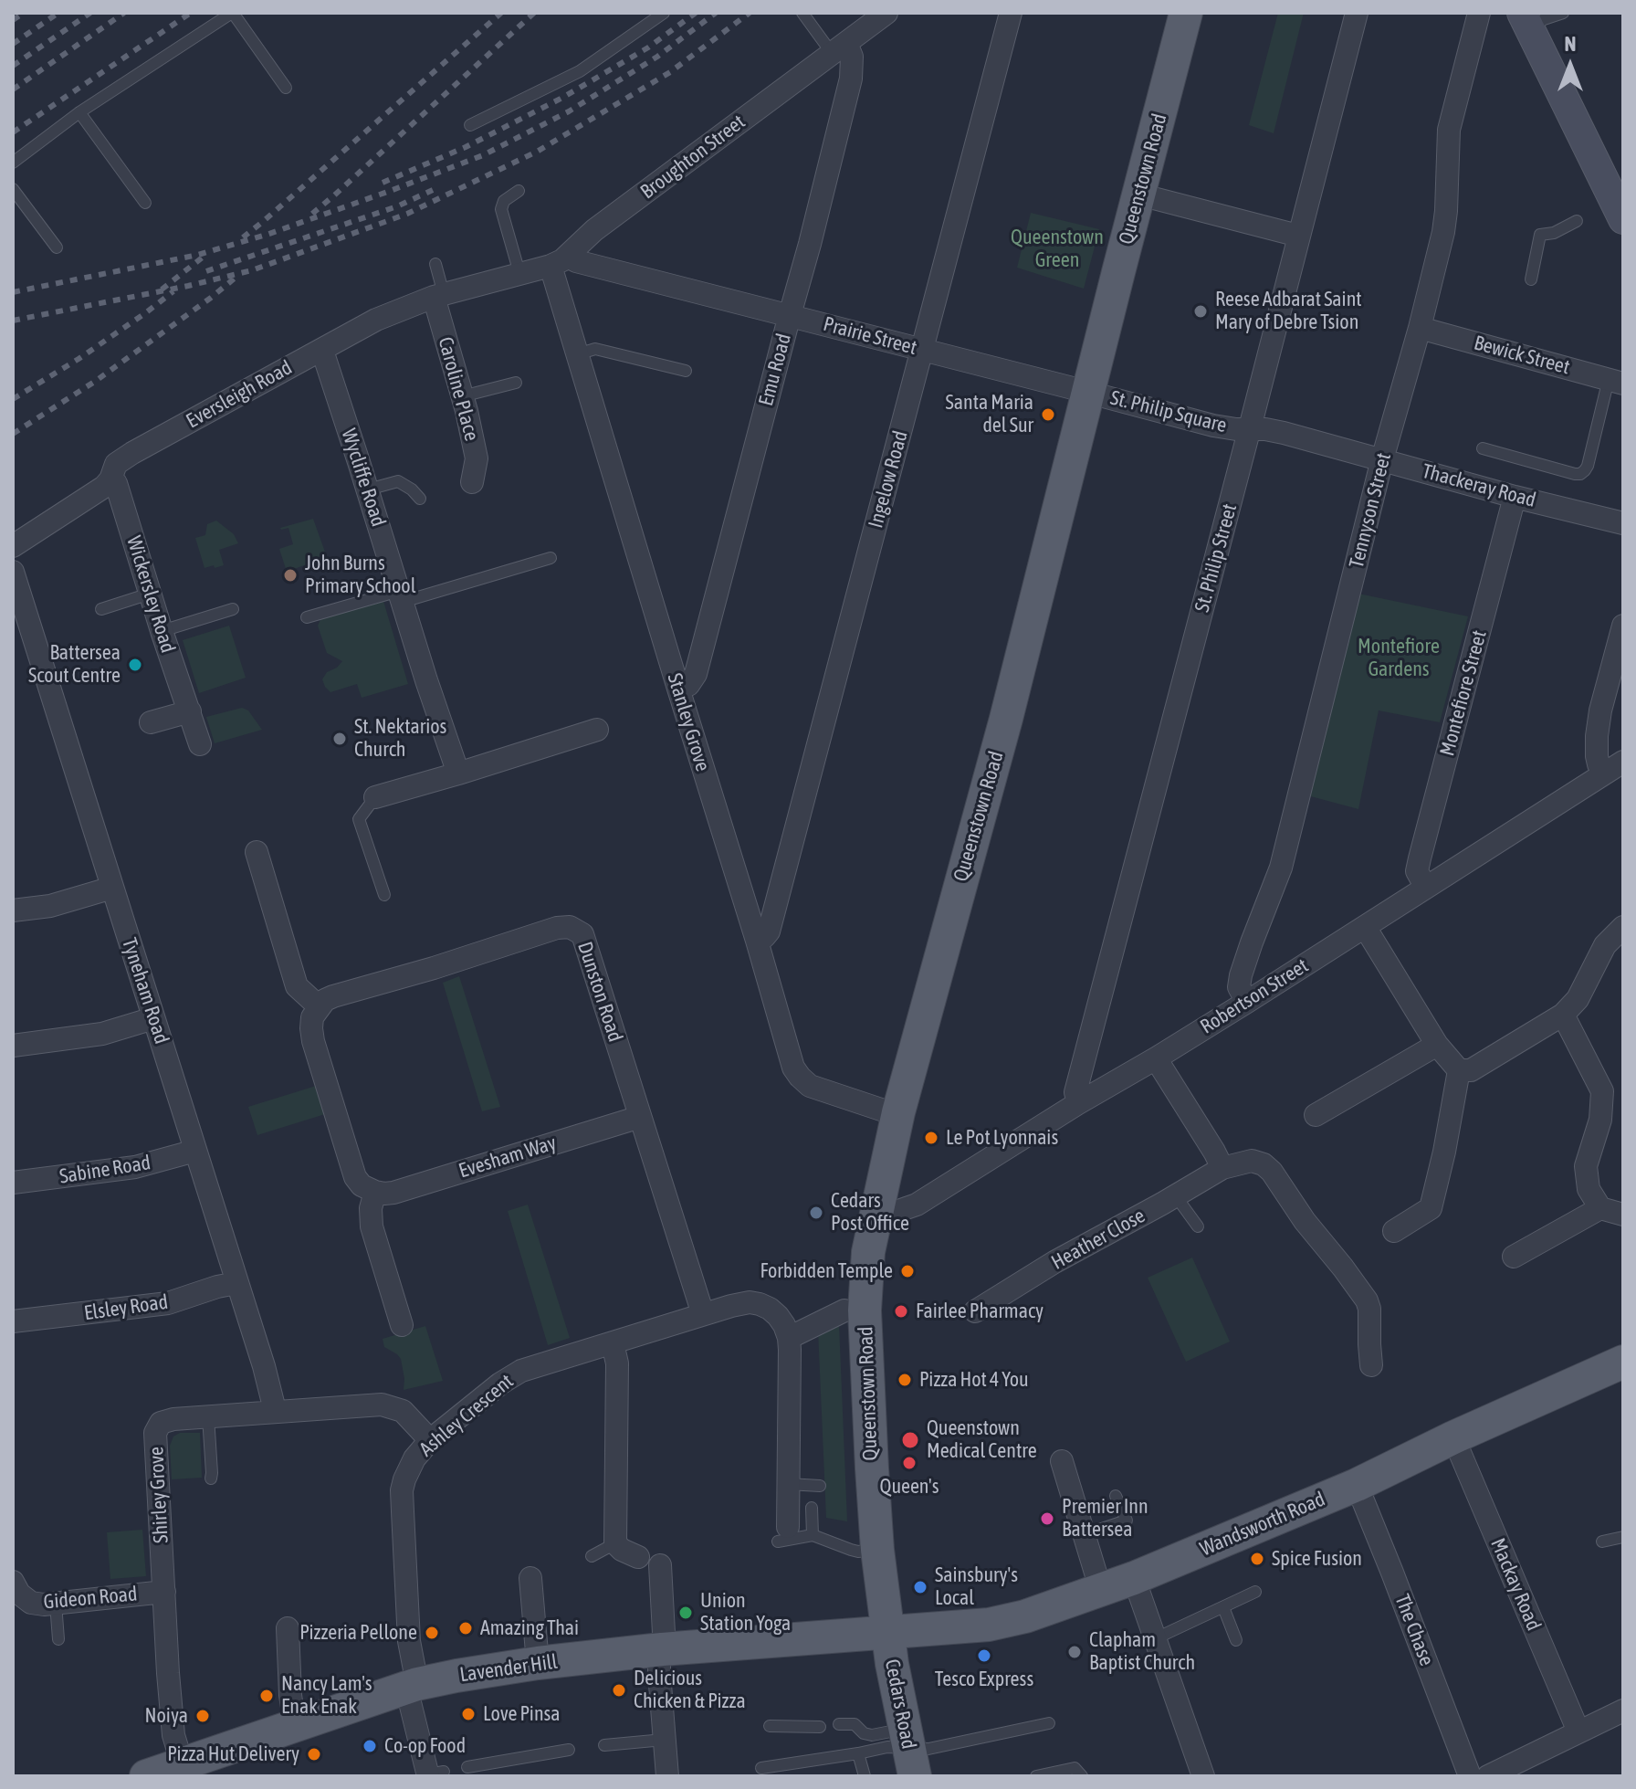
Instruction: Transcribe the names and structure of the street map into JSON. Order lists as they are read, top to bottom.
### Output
{
  "streets": {
    "main road": [
      "Queenstown Road",
      "Wandsworth Road",
      "Lavender Hill",
      "Cedars Road"
    ],
    "street": [
      "Broughton Street",
      "Prairie Street",
      "Bewick Street",
      "Emu Road",
      "Caroline Place",
      "Eversleigh Road",
      "St. Philip Square",
      "Wycliffe Road",
      "Ingelow Road",
      "Thackeray Road",
      "Tennyson Street",
      "St. Philip Street",
      "Wickersley Road",
      "Montefiore Street",
      "Stanley Grove",
      "Tyneham Road",
      "Dunston Road",
      "Robertson Street",
      "Evesham Way",
      "Sabine Road",
      "Heather Close",
      "Elsley Road",
      "Ashley Crescent",
      "Shirley Grove",
      "Mackay Road",
      "Gideon Road",
      "The Chase"
    ]
  },
  "crossings": [
    ["Broughton Street", "Prairie Street"],
    ["Broughton Street", "Emu Road"],
    ["Broughton Street", "Stanley Grove"],
    ["Queenstown Road", "Prairie Street"],
    ["Queenstown Road", "St. Philip Square"],
    ["Queenstown Road", "Stanley Grove"],
    ["Queenstown Road", "Robertson Street"],
    ["Queenstown Road", "Wandsworth Road"],
    ["Queenstown Road", "Lavender Hill"],
    ["Queenstown Road", "Cedars Road"],
    ["Prairie Street", "Emu Road"],
    ["Prairie Street", "St. Philip Square"],
    ["Prairie Street", "Ingelow Road"],
    ["Prairie Street", "Stanley Grove"],
    ["Bewick Street", "Tennyson Street"],
    ["Emu Road", "Stanley Grove"],
    ["Caroline Place", "Eversleigh Road"],
    ["Eversleigh Road", "Wycliffe Road"],
    ["Eversleigh Road", "Wickersley Road"],
    ["St. Philip Square", "Thackeray Road"],
    ["St. Philip Square", "St. Philip Street"],
    ["Ingelow Road", "Stanley Grove"],
    ["Thackeray Road", "Tennyson Street"],
    ["Thackeray Road", "St. Philip Street"],
    ["Thackeray Road", "Montefiore Street"],
    ["Tennyson Street", "Robertson Street"],
    ["St. Philip Street", "Robertson Street"],
    ["Montefiore Street", "Robertson Street"],
    ["Tyneham Road", "Sabine Road"],
    ["Tyneham Road", "Elsley Road"],
    ["Tyneham Road", "Shirley Grove"],
    ["Dunston Road", "Evesham Way"],
    ["Dunston Road", "Ashley Crescent"],
    ["Ashley Crescent", "Shirley Grove"],
    ["Ashley Crescent", "Lavender Hill"],
    ["Shirley Grove", "Gideon Road"],
    ["Shirley Grove", "Lavender Hill"],
    ["Wandsworth Road", "Mackay Road"],
    ["Wandsworth Road", "The Chase"],
    ["Wandsworth Road", "Lavender Hill"],
    ["Wandsworth Road", "Cedars Road"],
    ["Lavender Hill", "Cedars Road"]
  ],
  "parks": ["Queenstown Green", "Montefiore Gardens"],
  "places": [
    "Reese Adbarat Saint Mary of Debre Tsion",
    "Santa Maria del Sur",
    "John Burns Primary School",
    "Battersea Scout Centre",
    "St. Nektarios Church",
    "Le Pot Lyonnais",
    "Cedars Post Office",
    "Forbidden Temple",
    "Fairlee Pharmacy",
    "Pizza Hot 4 You",
    "Queenstown Medical Centre",
    "Queen's",
    "Premier Inn Battersea",
    "Spice Fusion",
    "Sainsbury's Local",
    "Union Station Yoga",
    "Amazing Thai",
    "Pizzeria Pellone",
    "Clapham Baptist Church",
    "Tesco Express",
    "Delicious Chicken & Pizza",
    "Nancy Lam's Enak Enak",
    "Love Pinsa",
    "Noiya",
    "Co-op Food",
    "Pizza Hut Delivery"
  ],
  "north": "top"
}
